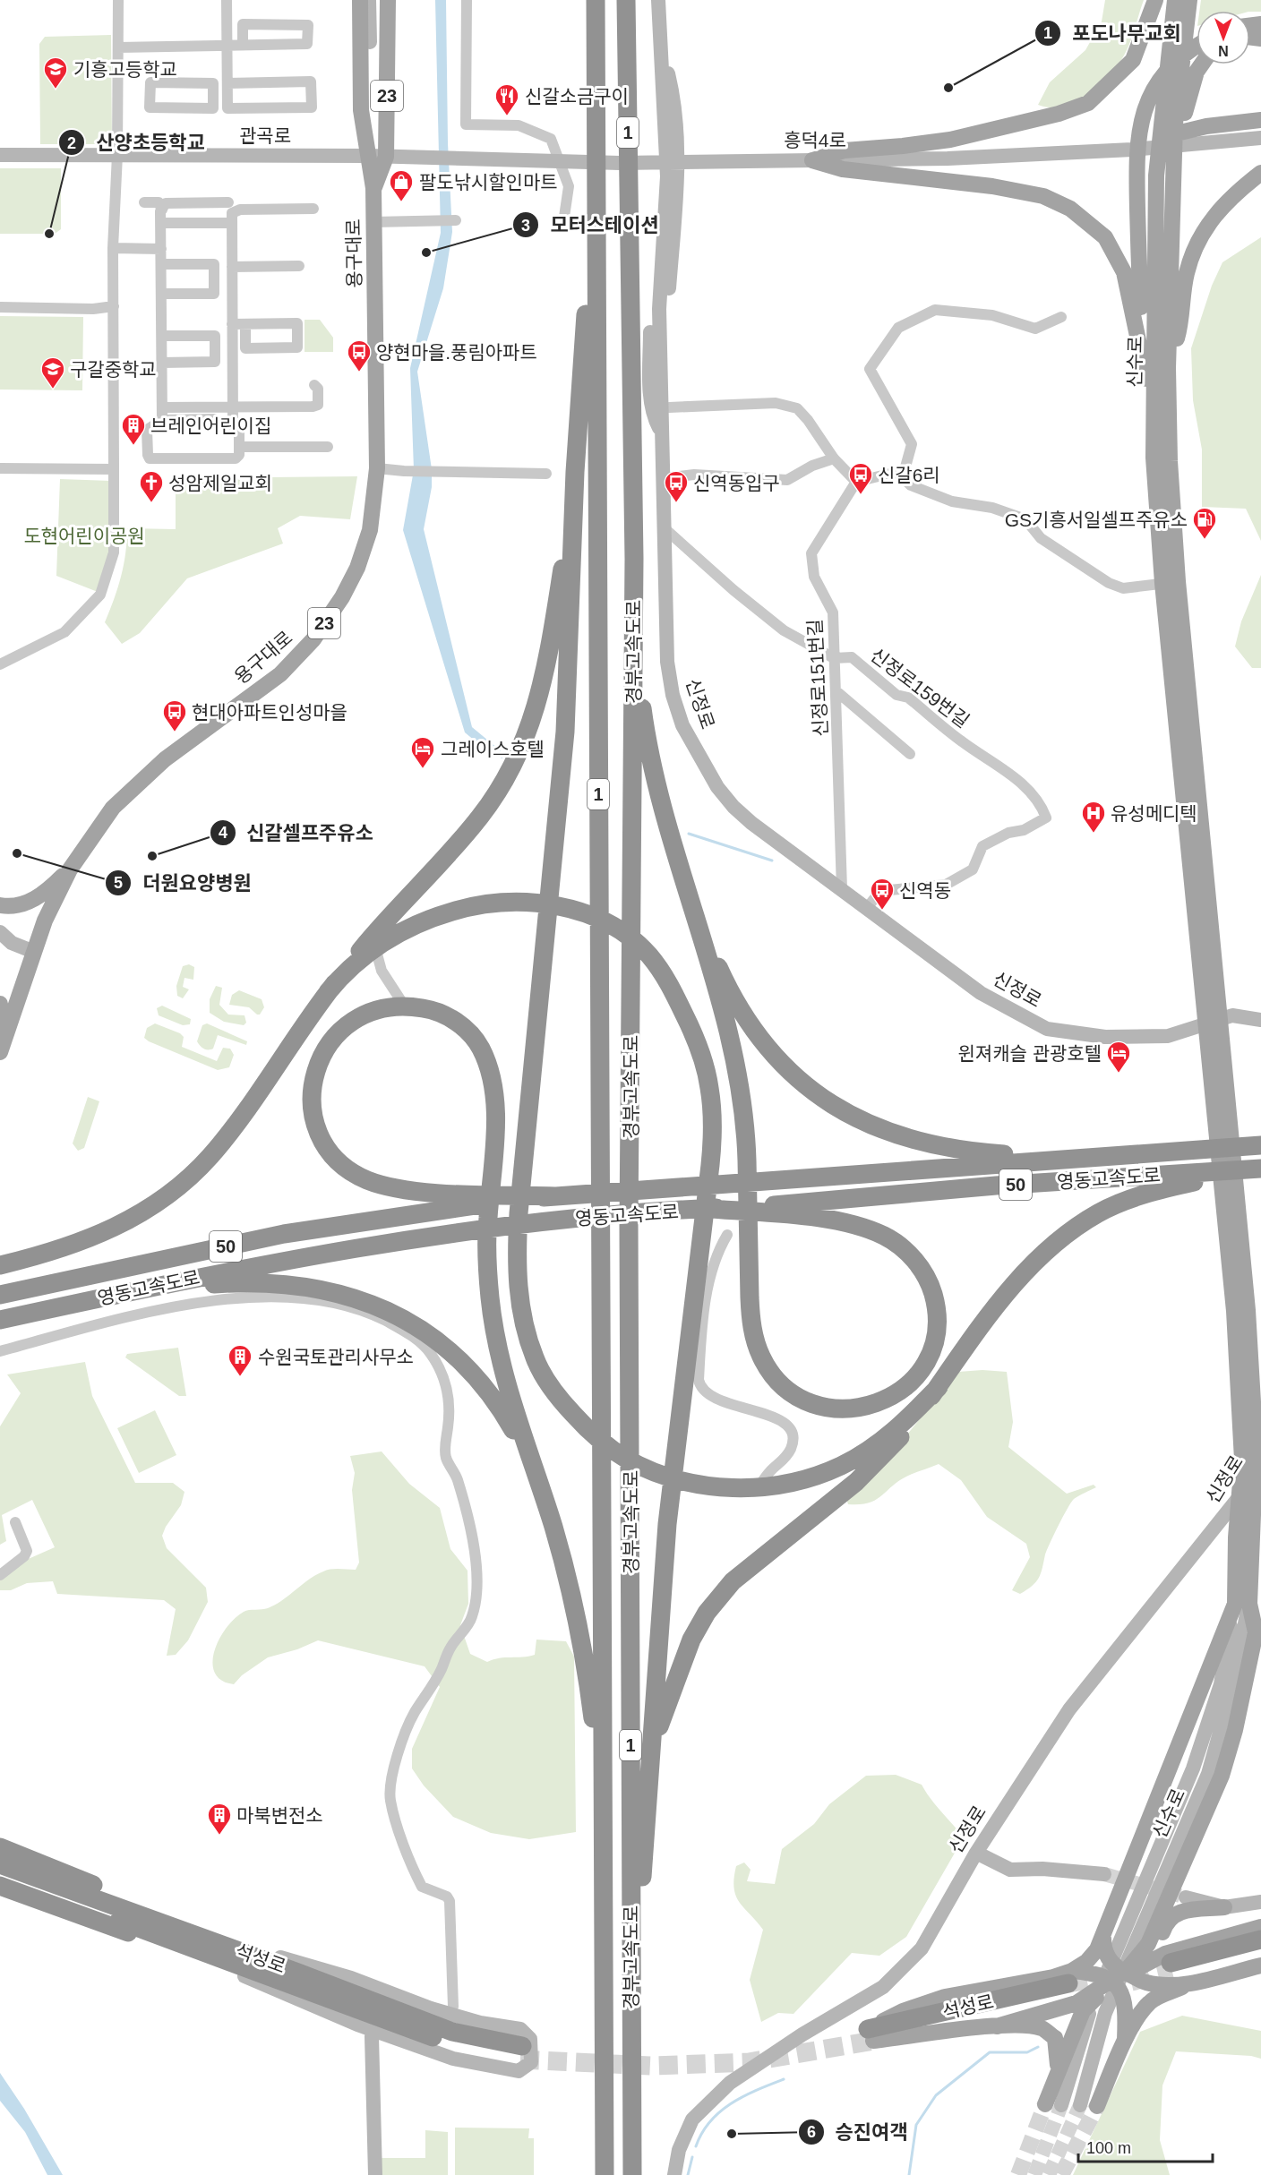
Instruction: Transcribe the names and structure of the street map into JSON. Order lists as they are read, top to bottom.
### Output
{
  "streets": {
    "highway": [
      "1",
      "경부고속도로",
      "영동고속도로",
      "50",
      "석성로"
    ],
    "main road": ["23", "용구대로", "신수로"],
    "street": [
      "관곡로",
      "흥덕4로",
      "신정로151번길",
      "신정로159번길",
      "신정로"
    ]
  },
  "crossings": [
    ["23", "용구대로"],
    ["관곡로", "흥덕4로"],
    ["관곡로", "용구대로"],
    ["흥덕4로", "용구대로"],
    ["신정로151번길", "신정로159번길"],
    ["신정로151번길", "신정로"],
    ["신정로159번길", "신정로"]
  ],
  "parks": ["도현어린이공원"],
  "places": {
    "other": [
      "포도나무교회",
      "산양초등학교",
      "모터스테이션",
      "더원요양병원",
      "신갈셀프주유소",
      "승진여객"
    ],
    "school or university": ["기흥고등학교", "구갈중학교"],
    "restaurant": ["신갈소금구이"],
    "shop": ["팔도낚시할인마트"],
    "bus stop": [
      "양현마을.풍림아파트",
      "신갈6리",
      "신역동입구",
      "현대아파트인성마을",
      "신역동"
    ],
    "building": ["브레인어린이집", "수원국토관리사무소", "마북변전소"],
    "church": ["성암제일교회"],
    "fuel station": ["GS기흥서일셀프주유소"],
    "hotel": ["그레이스호텔", "윈져캐슬 관광호텔"],
    "hospital": ["유성메디텍"]
  },
  "scale_bar": "100 m",
  "north": "bottom"
}
